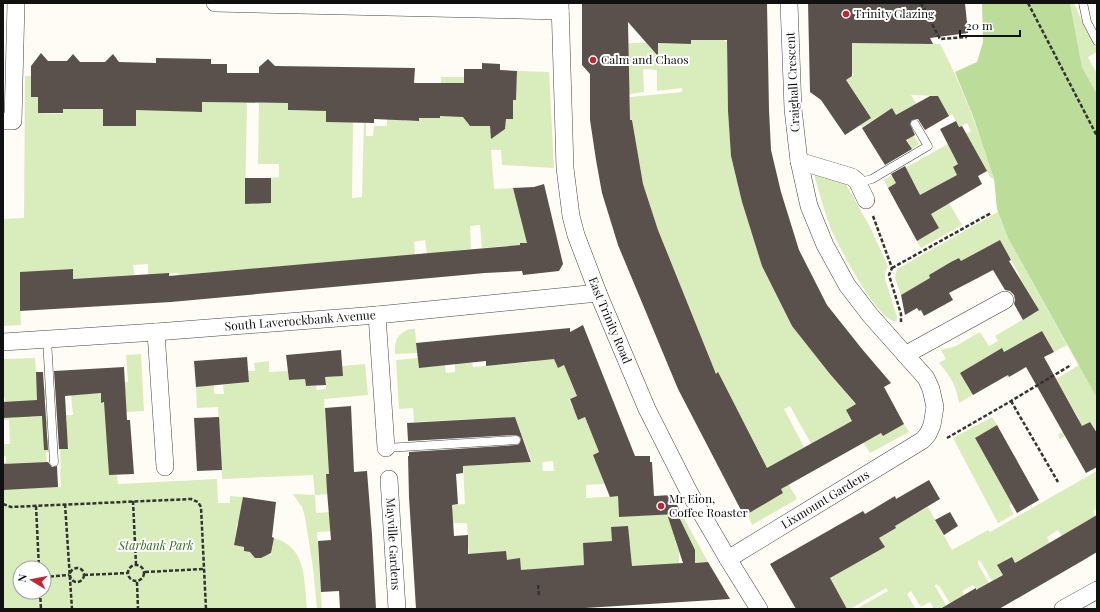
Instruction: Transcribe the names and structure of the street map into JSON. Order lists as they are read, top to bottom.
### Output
{
  "streets": {
    "street": [
      "Craighall Crescent",
      "South Laverockbank Avenue",
      "East Trinity Road",
      "Lixmount Gardens",
      "Mayville Gardens"
    ]
  },
  "crossings": [
    ["Craighall Crescent", "Lixmount Gardens"],
    ["South Laverockbank Avenue", "East Trinity Road"],
    ["East Trinity Road", "Lixmount Gardens"]
  ],
  "parks": ["Starbank Park"],
  "places": ["Trinity Glazing", "Calm and Chaos", "Mr Eion, Coffee Roaster"],
  "scale_bar": "20 m",
  "north": "left"
}
